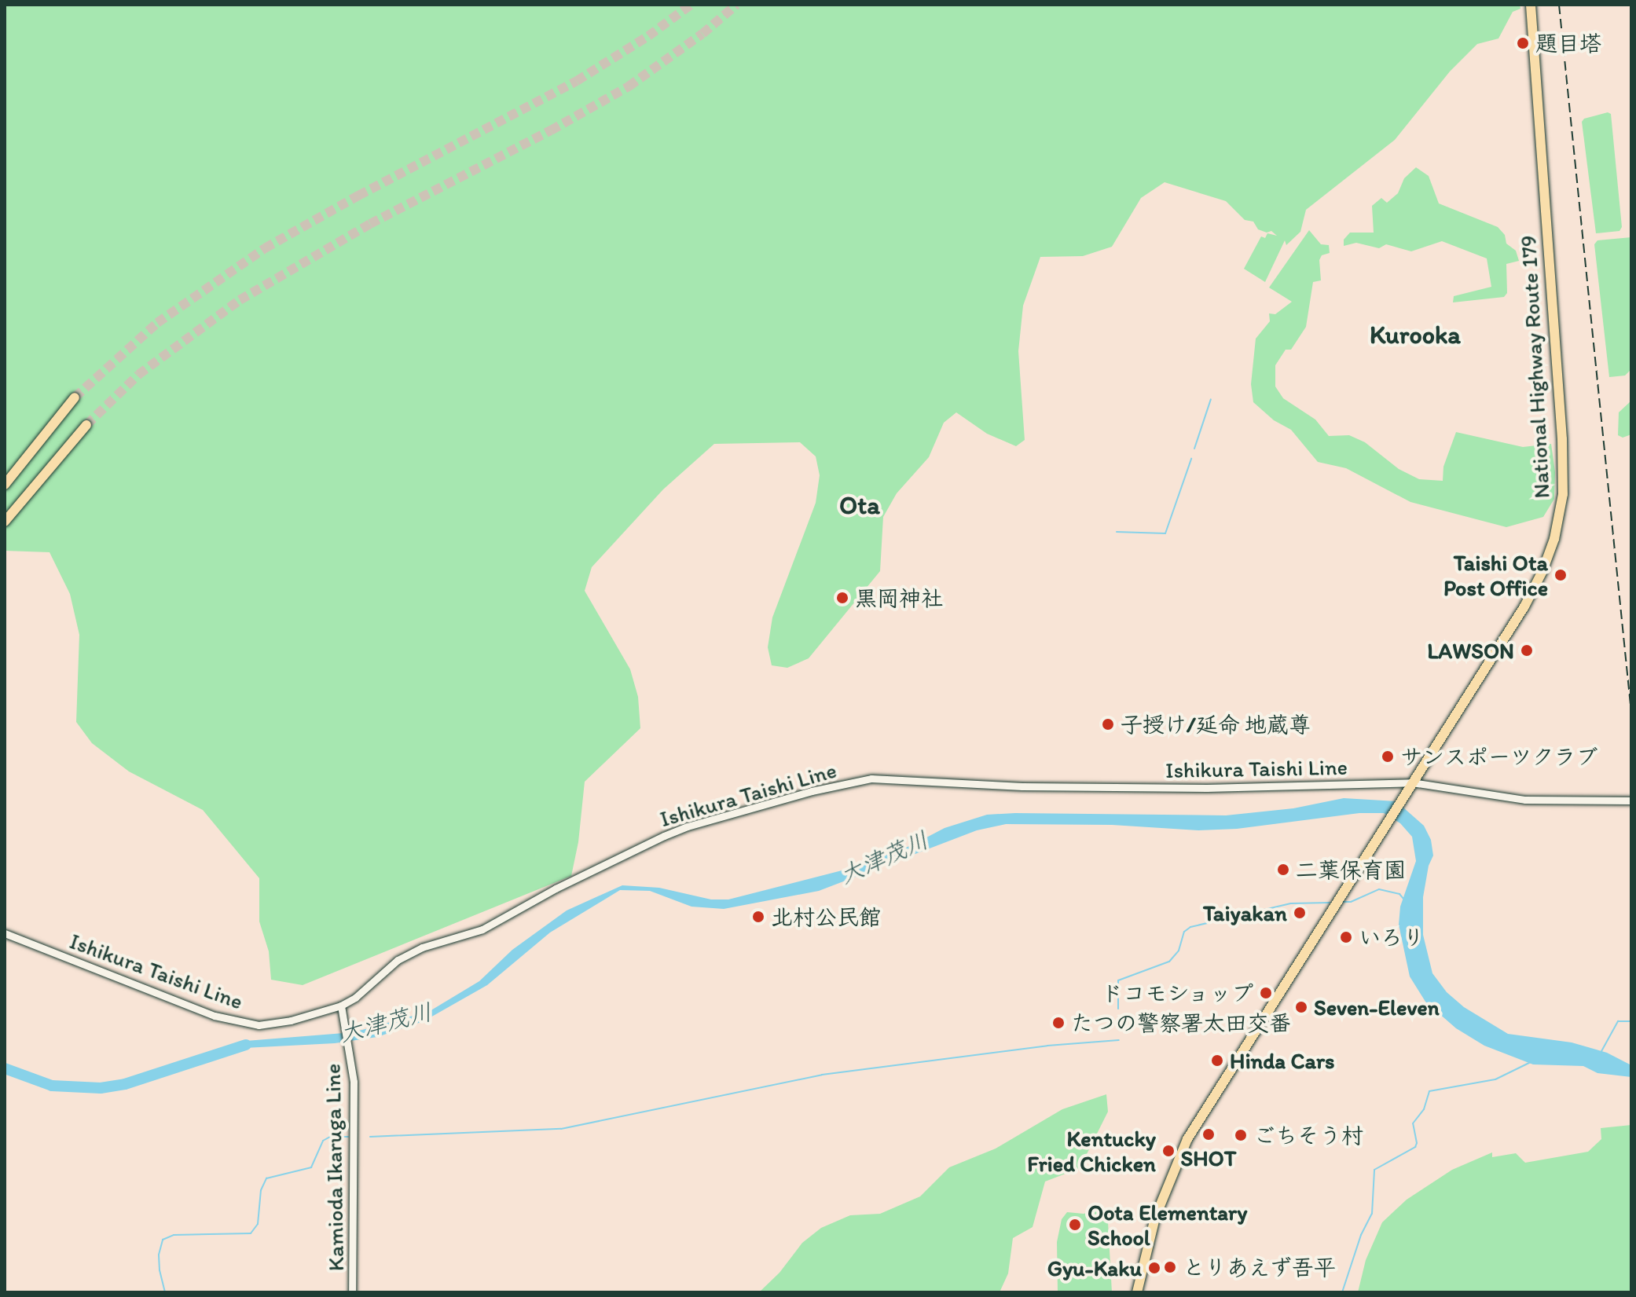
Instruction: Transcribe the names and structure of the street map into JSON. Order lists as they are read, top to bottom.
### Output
{
  "streets": {
    "highway": ["National Highway Route 179"],
    "main road": ["Ishikura Taishi Line", "Kamioda Ikaruga Line"]
  },
  "crossings": [
    ["National Highway Route 179", "Ishikura Taishi Line"],
    ["Ishikura Taishi Line", "Kamioda Ikaruga Line"]
  ],
  "districts": ["Kurooka", "Ota"],
  "water": ["大津茂川"],
  "places": [
    "題目塔",
    "Taishi Ota Post Office",
    "黒岡神社",
    "LAWSON",
    "子授け/延命 地蔵尊",
    "サンスポーツクラブ",
    "二葉保育園",
    "Taiyakan",
    "北村公民館",
    "いろり",
    "ドコモショップ",
    "Seven-Eleven",
    "たつの警察署太田交番",
    "Hinda Cars",
    "SHOT",
    "ごちそう村",
    "Kentucky Fried Chicken",
    "Oota Elementary School",
    "とりあえず吾平",
    "Gyu-Kaku"
  ]
}
